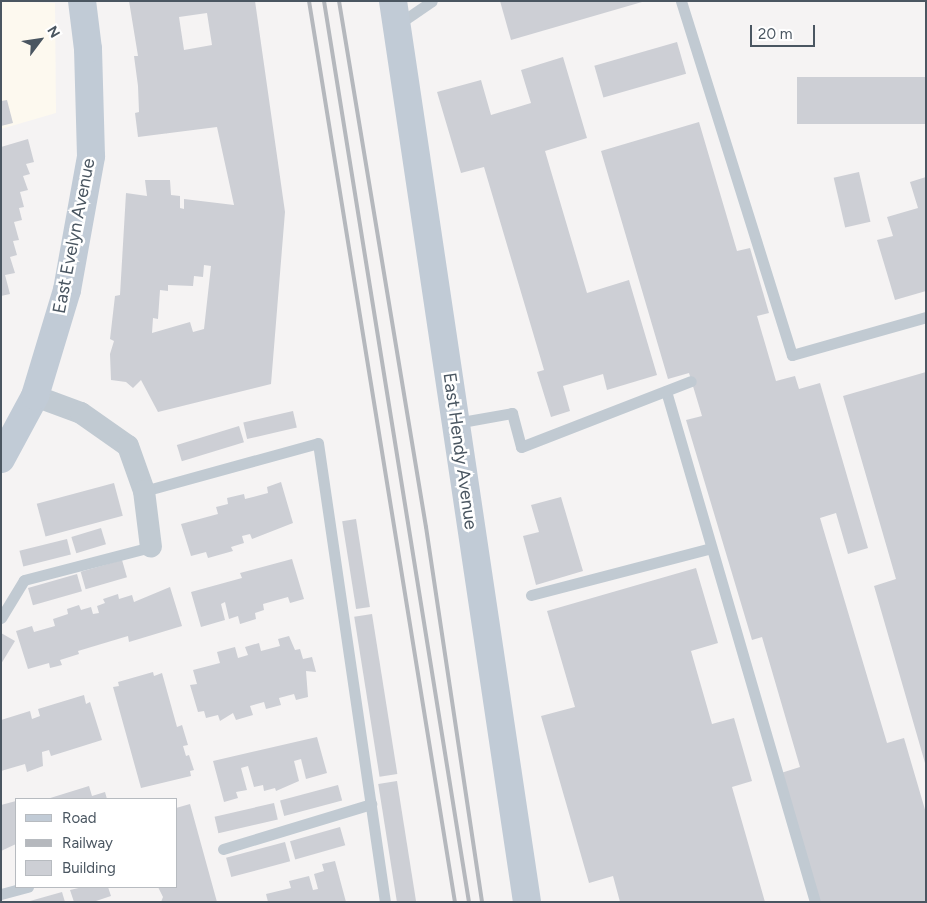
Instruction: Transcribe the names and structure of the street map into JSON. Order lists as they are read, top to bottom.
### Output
{
  "streets": {
    "street": ["East Evelyn Avenue", "East Hendy Avenue"]
  },
  "legend": ["Road", "Railway", "Building"],
  "scale_bar": "20 m",
  "north": "top right"
}
